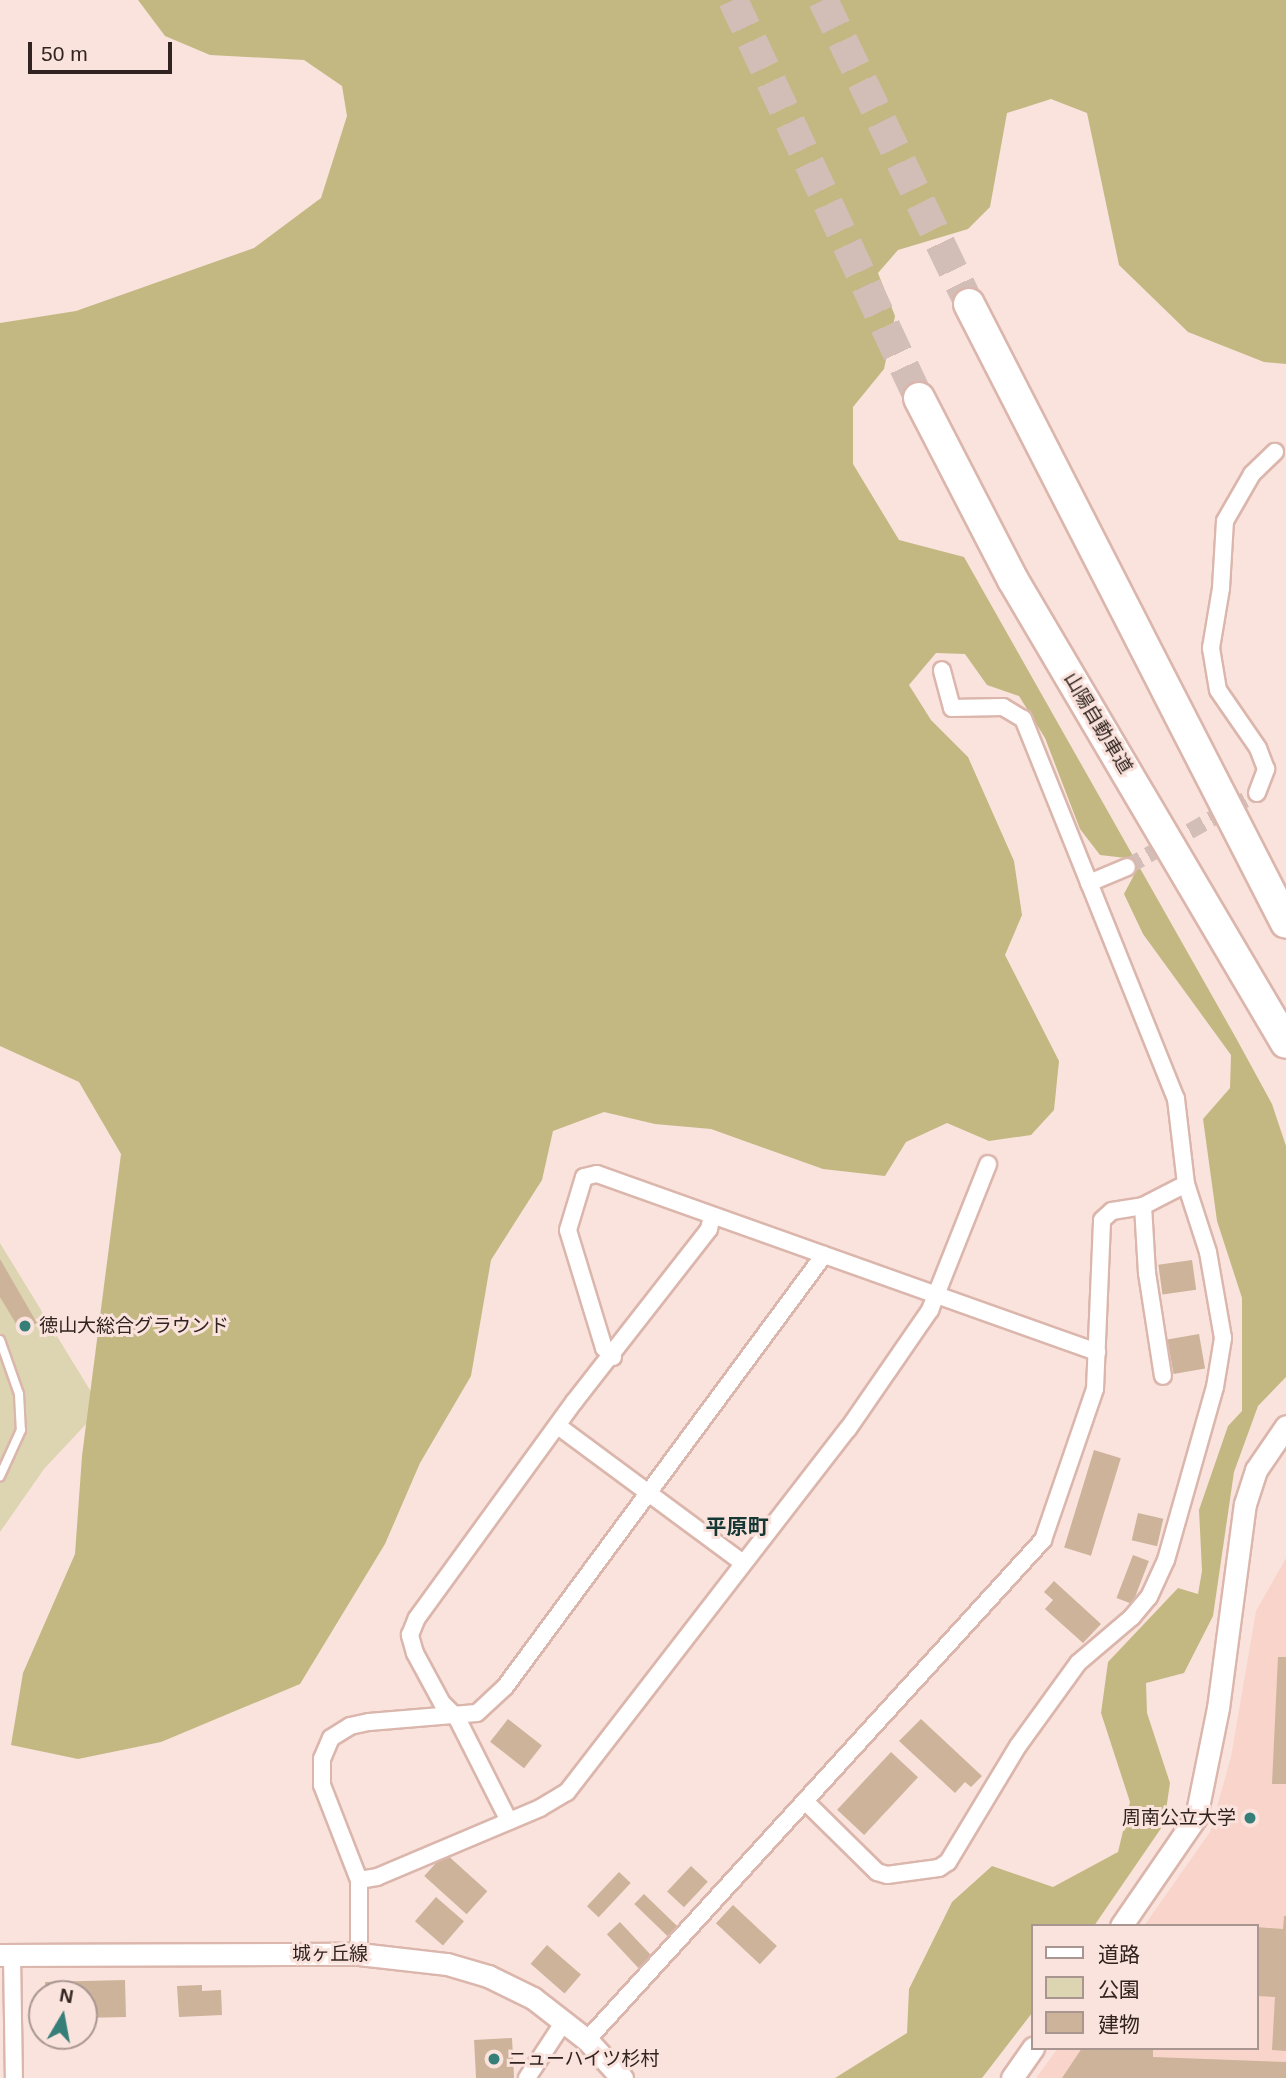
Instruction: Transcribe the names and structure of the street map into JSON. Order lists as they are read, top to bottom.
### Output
{
  "streets": {
    "highway": ["山陽自動車道"],
    "street": ["城ヶ丘線"]
  },
  "districts": ["平原町"],
  "places": ["徳山大総合グラウンド", "周南公立大学", "ニューハイツ杉村"],
  "legend": ["道路", "公園", "建物"],
  "scale_bar": "50 m",
  "north": "top"
}
